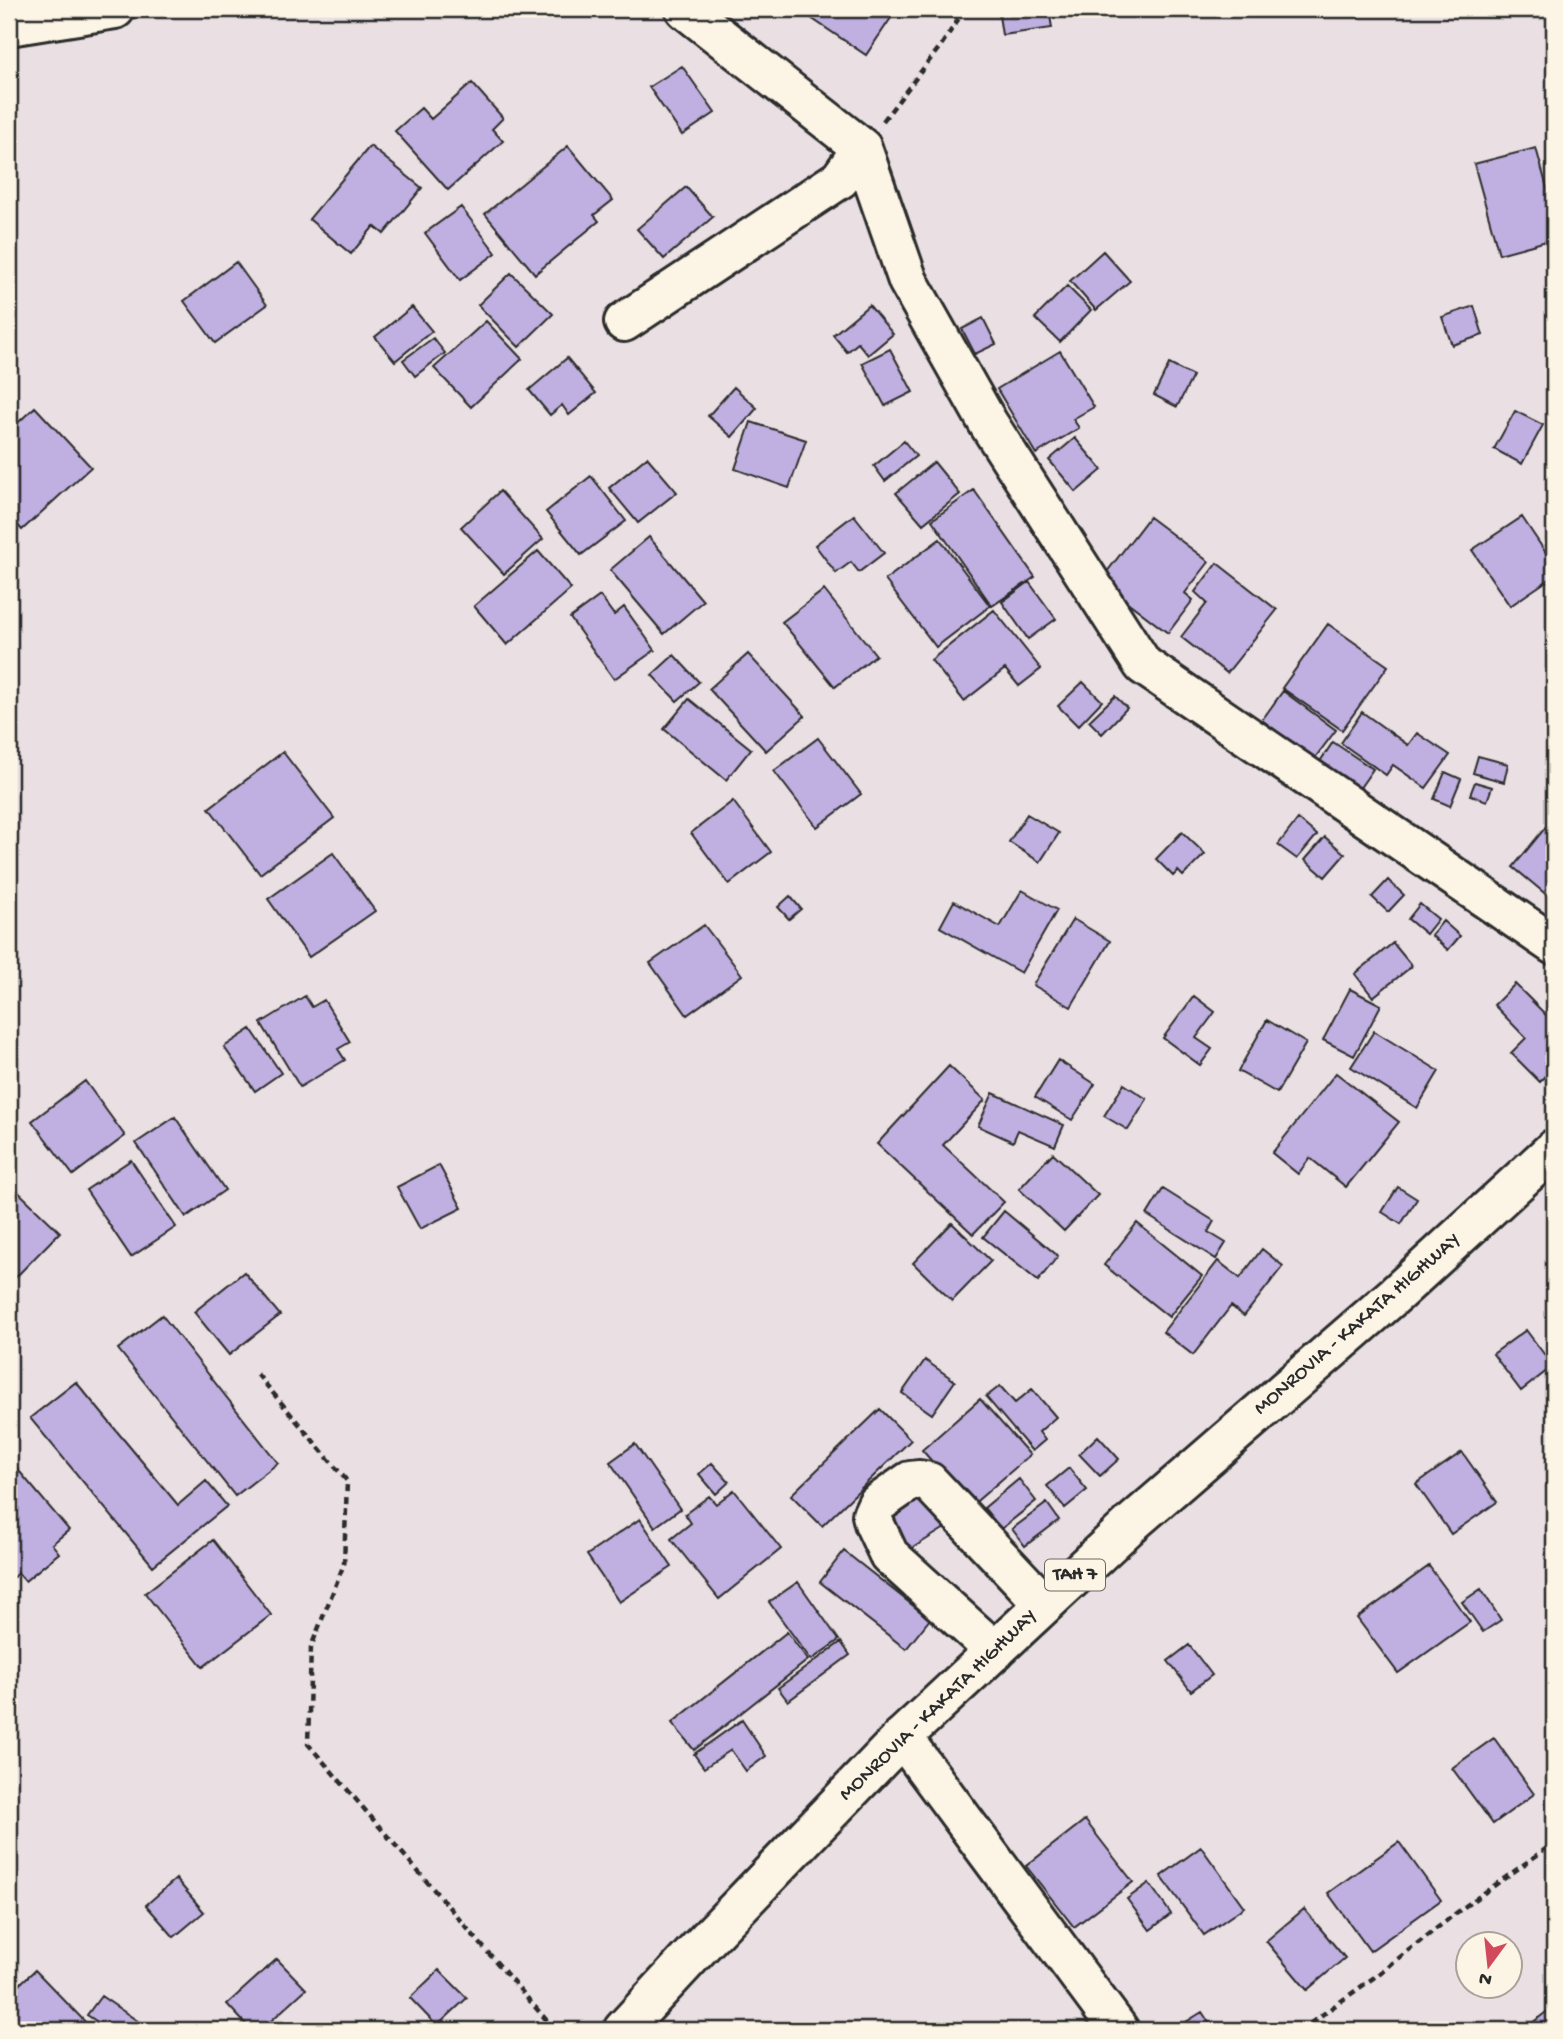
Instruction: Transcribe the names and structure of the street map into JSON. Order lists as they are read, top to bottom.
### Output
{
  "streets": {
    "main road": ["MONROVIA - KAKATA HIGHWAY", "TAH 7"]
  },
  "north": "bottom"
}
